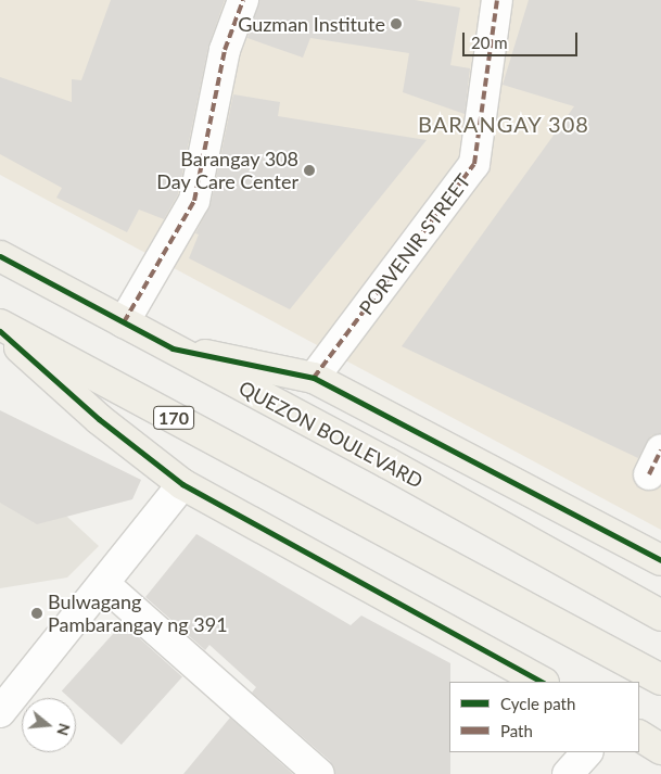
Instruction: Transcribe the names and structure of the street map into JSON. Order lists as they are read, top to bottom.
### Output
{
  "streets": {
    "main road": ["170", "QUEZON BOULEVARD"],
    "street": ["PORVENIR STREET"]
  },
  "districts": ["BARANGAY 308"],
  "places": ["Guzman Institute", "Barangay 308 Day Care Center", "Bulwagang Pambarangay ng 391"],
  "legend": ["Cycle path", "Path"],
  "scale_bar": "20 m",
  "north": "right"
}
